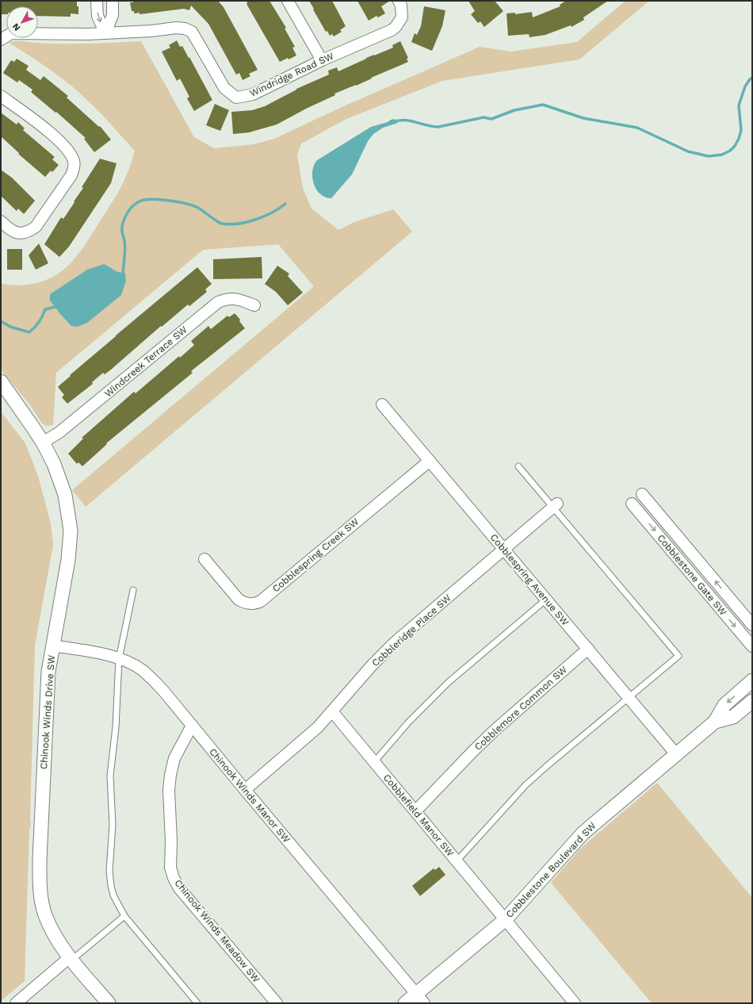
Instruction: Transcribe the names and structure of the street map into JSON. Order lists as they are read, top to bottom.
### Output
{
  "streets": {
    "street": [
      "Windridge Road SW",
      "Windcreek Terrace SW",
      "Cobblespring Creek SW",
      "Cobblestone Gate SW",
      "Cobblespring Avenue SW",
      "Cobbleridge Place SW",
      "Cobblemore Common SW",
      "Chinook Winds Drive SW",
      "Chinook Winds Manor SW",
      "Cobblefield Manor SW",
      "Cobblestone Boulevard SW",
      "Chinook Winds Meadow SW"
    ]
  },
  "crossings": [
    ["Windcreek Terrace SW", "Chinook Winds Drive SW"],
    ["Cobblespring Creek SW", "Cobblespring Avenue SW"],
    ["Cobblespring Avenue SW", "Cobbleridge Place SW"],
    ["Cobblespring Avenue SW", "Cobblemore Common SW"],
    ["Cobblespring Avenue SW", "Cobblestone Boulevard SW"],
    ["Cobbleridge Place SW", "Chinook Winds Manor SW"],
    ["Cobbleridge Place SW", "Cobblefield Manor SW"],
    ["Cobblemore Common SW", "Cobblefield Manor SW"],
    ["Chinook Winds Drive SW", "Chinook Winds Manor SW"],
    ["Chinook Winds Manor SW", "Cobblestone Boulevard SW"],
    ["Chinook Winds Manor SW", "Chinook Winds Meadow SW"],
    ["Cobblefield Manor SW", "Cobblestone Boulevard SW"]
  ],
  "north": "bottom left"
}
